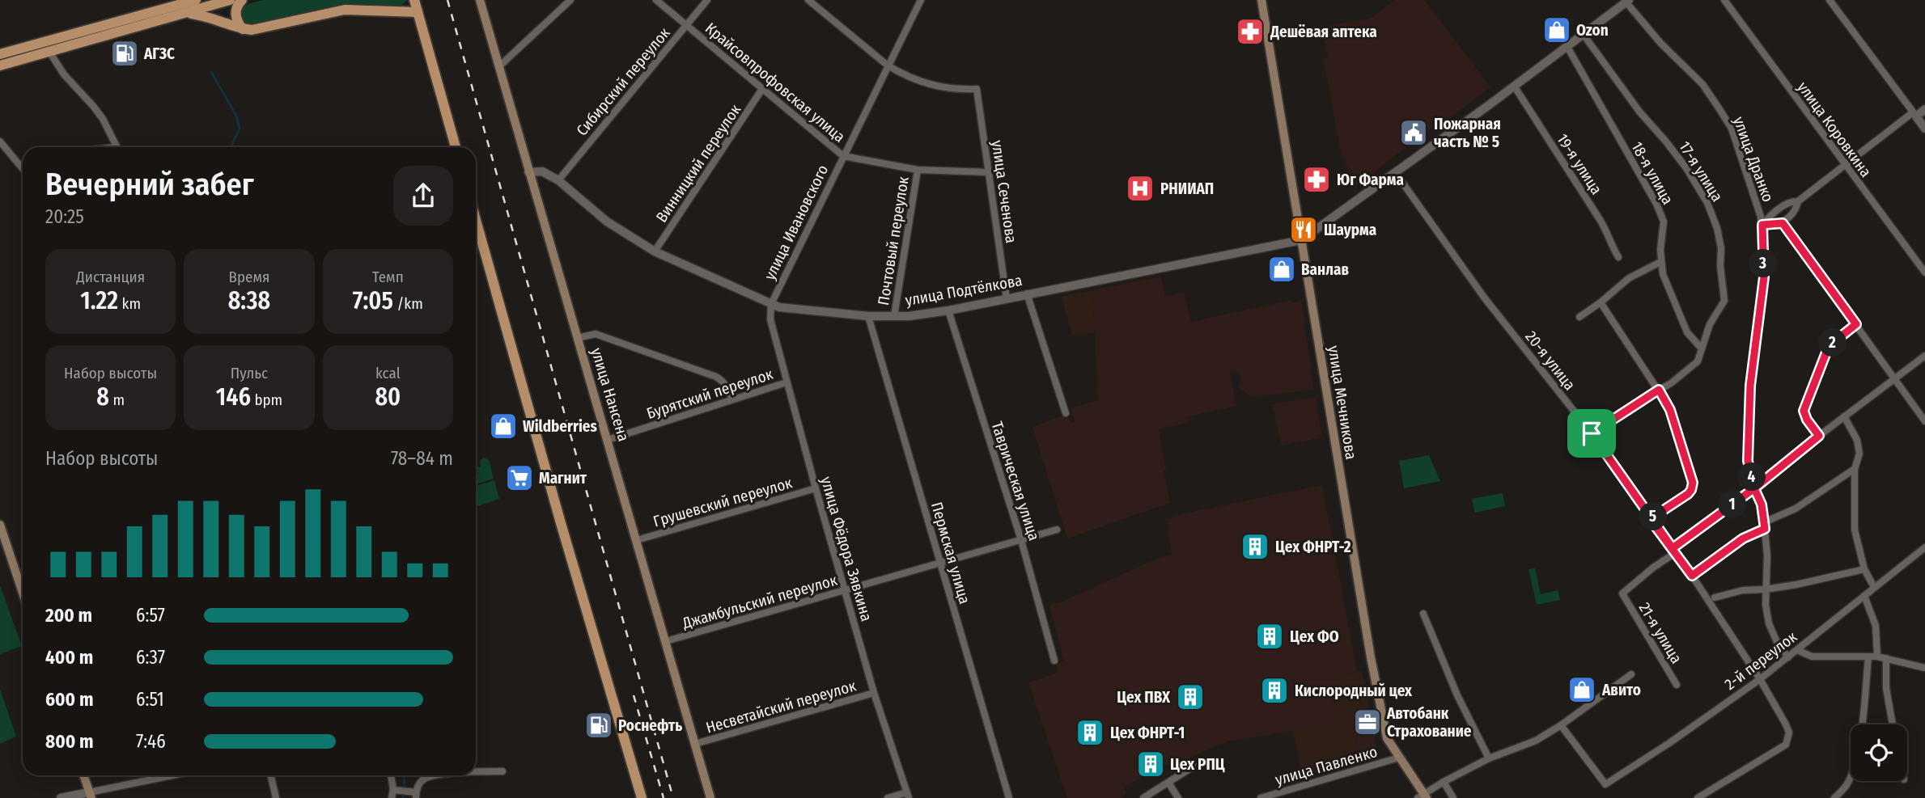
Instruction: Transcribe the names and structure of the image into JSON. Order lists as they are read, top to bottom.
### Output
{
  "streets": {
    "main road": ["улица Нансена", "улица Мечникова"],
    "street": [
      "Сибирский переулок",
      "Крайсовпрофовская улица",
      "улица Коровкина",
      "улица Дранко",
      "Винницкий переулок",
      "19-я улица",
      "17-я улица",
      "18-я улица",
      "улица Сеченова",
      "улица Ивановского",
      "Почтовый переулок",
      "улица Подтёлкова",
      "20-я улица",
      "Бурятский переулок",
      "Таврическая улица",
      "Грушевский переулок",
      "улица Фёдора Зявкина",
      "Пермская улица",
      "Джамбульский переулок",
      "21-я улица",
      "2-й переулок",
      "Несветайский переулок",
      "улица Павленко"
    ]
  },
  "crossings": [
    ["Сибирский переулок", "Крайсовпрофовская улица"],
    ["Сибирский переулок", "улица Подтёлкова"],
    ["Крайсовпрофовская улица", "Винницкий переулок"],
    ["Крайсовпрофовская улица", "улица Сеченова"],
    ["Крайсовпрофовская улица", "улица Ивановского"],
    ["Крайсовпрофовская улица", "Почтовый переулок"],
    ["улица Дранко", "2-й переулок"],
    ["Винницкий переулок", "улица Подтёлкова"],
    ["17-я улица", "18-я улица"],
    ["17-я улица", "20-я улица"],
    ["улица Сеченова", "улица Ивановского"],
    ["улица Сеченова", "улица Подтёлкова"],
    ["улица Ивановского", "улица Подтёлкова"],
    ["улица Ивановского", "улица Фёдора Зявкина"],
    ["Почтовый переулок", "улица Подтёлкова"],
    ["улица Подтёлкова", "улица Нансена"],
    ["улица Подтёлкова", "улица Мечникова"],
    ["улица Подтёлкова", "Таврическая улица"],
    ["улица Подтёлкова", "улица Фёдора Зявкина"],
    ["улица Подтёлкова", "Пермская улица"],
    ["20-я улица", "21-я улица"],
    ["20-я улица", "2-й переулок"],
    ["Бурятский переулок", "улица Нансена"],
    ["Бурятский переулок", "улица Фёдора Зявкина"],
    ["улица Нансена", "Грушевский переулок"],
    ["улица Нансена", "Джамбульский переулок"],
    ["улица Нансена", "Несветайский переулок"],
    ["улица Мечникова", "улица Павленко"],
    ["Таврическая улица", "Джамбульский переулок"],
    ["Грушевский переулок", "улица Фёдора Зявкина"],
    ["улица Фёдора Зявкина", "Джамбульский переулок"],
    ["улица Фёдора Зявкина", "Несветайский переулок"],
    ["Пермская улица", "Джамбульский переулок"]
  ],
  "places": {
    "shop": [
      "Ozon",
      "Ванлав",
      "Wildberries",
      "Авито"
    ],
    "pharmacy": ["Дешёвая аптека", "Юг Фарма"],
    "fuel station": ["АГЗС", "Роснефть"],
    "public building": ["Пожарная часть № 5"],
    "hospital": ["РНИИАП"],
    "restaurant": ["Шаурма"],
    "supermarket": ["Магнит"],
    "building": [
      "Цех ФНРТ-2",
      "Цех ФО",
      "Кислородный цех",
      "Цех ПВХ",
      "Цех ФНРТ-1",
      "Цех РПЦ"
    ],
    "office": ["Автобанк Страхование"]
  },
  "page": {
    "heading": ["Вечерний забег", "20:25"],
    "stats": [
      ["Дистанция", "1.22 km"],
      ["Время", "8:38"],
      ["Темп", "7:05 /km"],
      ["Набор высоты", "8 m"],
      ["Пульс", "146 bpm"],
      ["kcal", "80"]
    ],
    "pins": [
      "3",
      "2",
      "4",
      "1",
      "5"
    ],
    "chart": ["Набор высоты", "78–84 m"],
    "list": [
      {
        "name": "200 m",
        "note": "6:57"
      },
      {
        "name": "400 m",
        "note": "6:37"
      },
      {
        "name": "600 m",
        "note": "6:51"
      },
      {
        "name": "800 m",
        "note": "7:46"
      }
    ]
  }
}
